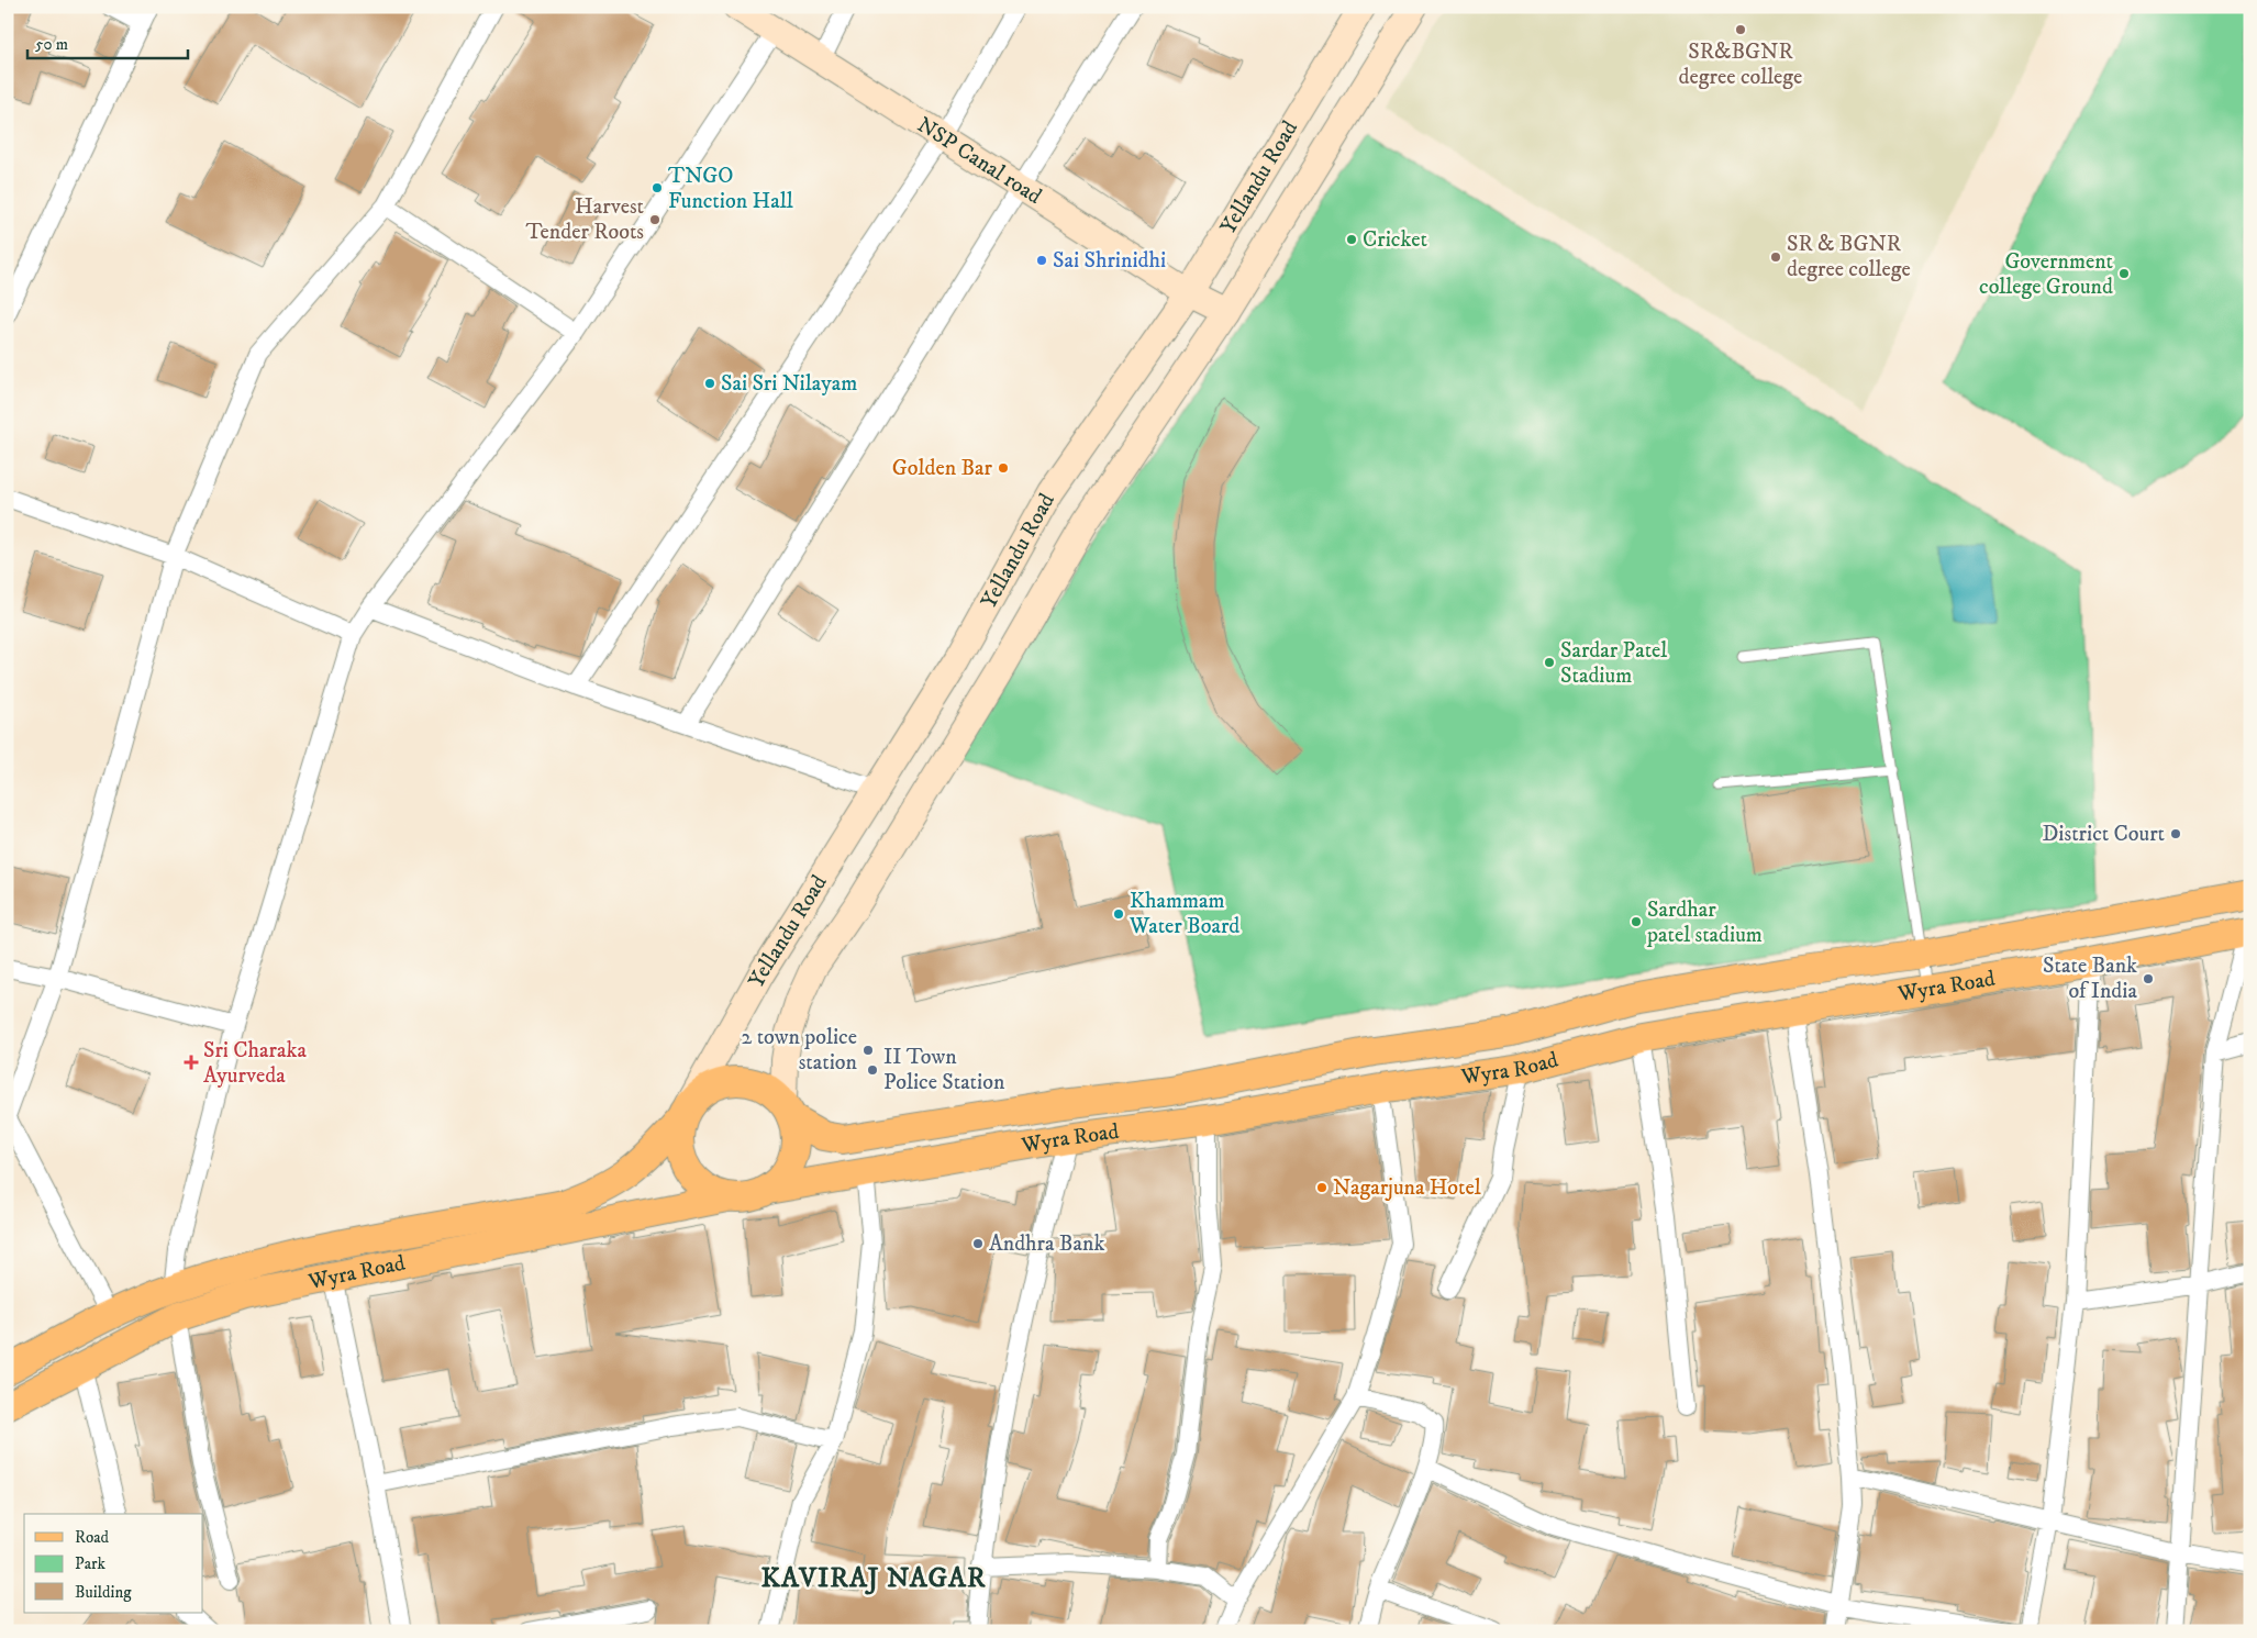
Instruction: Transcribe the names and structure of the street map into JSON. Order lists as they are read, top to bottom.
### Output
{
  "streets": {
    "main road": ["NSP Canal road", "Yellandu Road", "Wyra Road"]
  },
  "crossings": [
    ["NSP Canal road", "Yellandu Road"],
    ["Yellandu Road", "Wyra Road"]
  ],
  "districts": ["KAVIRAJ NAGAR"],
  "places": {
    "other": [
      "SR&BGNR degree college",
      "TNGO Function Hall",
      "Harvest Tender Roots",
      "Cricket",
      "SR & BGNR degree college",
      "Sai Shrinidhi",
      "Government college Ground",
      "Sai Sri Nilayam",
      "Golden Bar",
      "Sardar Patel Stadium",
      "District Court",
      "Khammam Water Board",
      "Sardhar patel stadium",
      "State Bank of India",
      "2 town police station",
      "II Town Police Station",
      "Nagarjuna Hotel",
      "Andhra Bank"
    ],
    "health": ["Sri Charaka Ayurveda"]
  },
  "legend": ["Road", "Park", "Building"],
  "scale_bar": "50 m"
}
